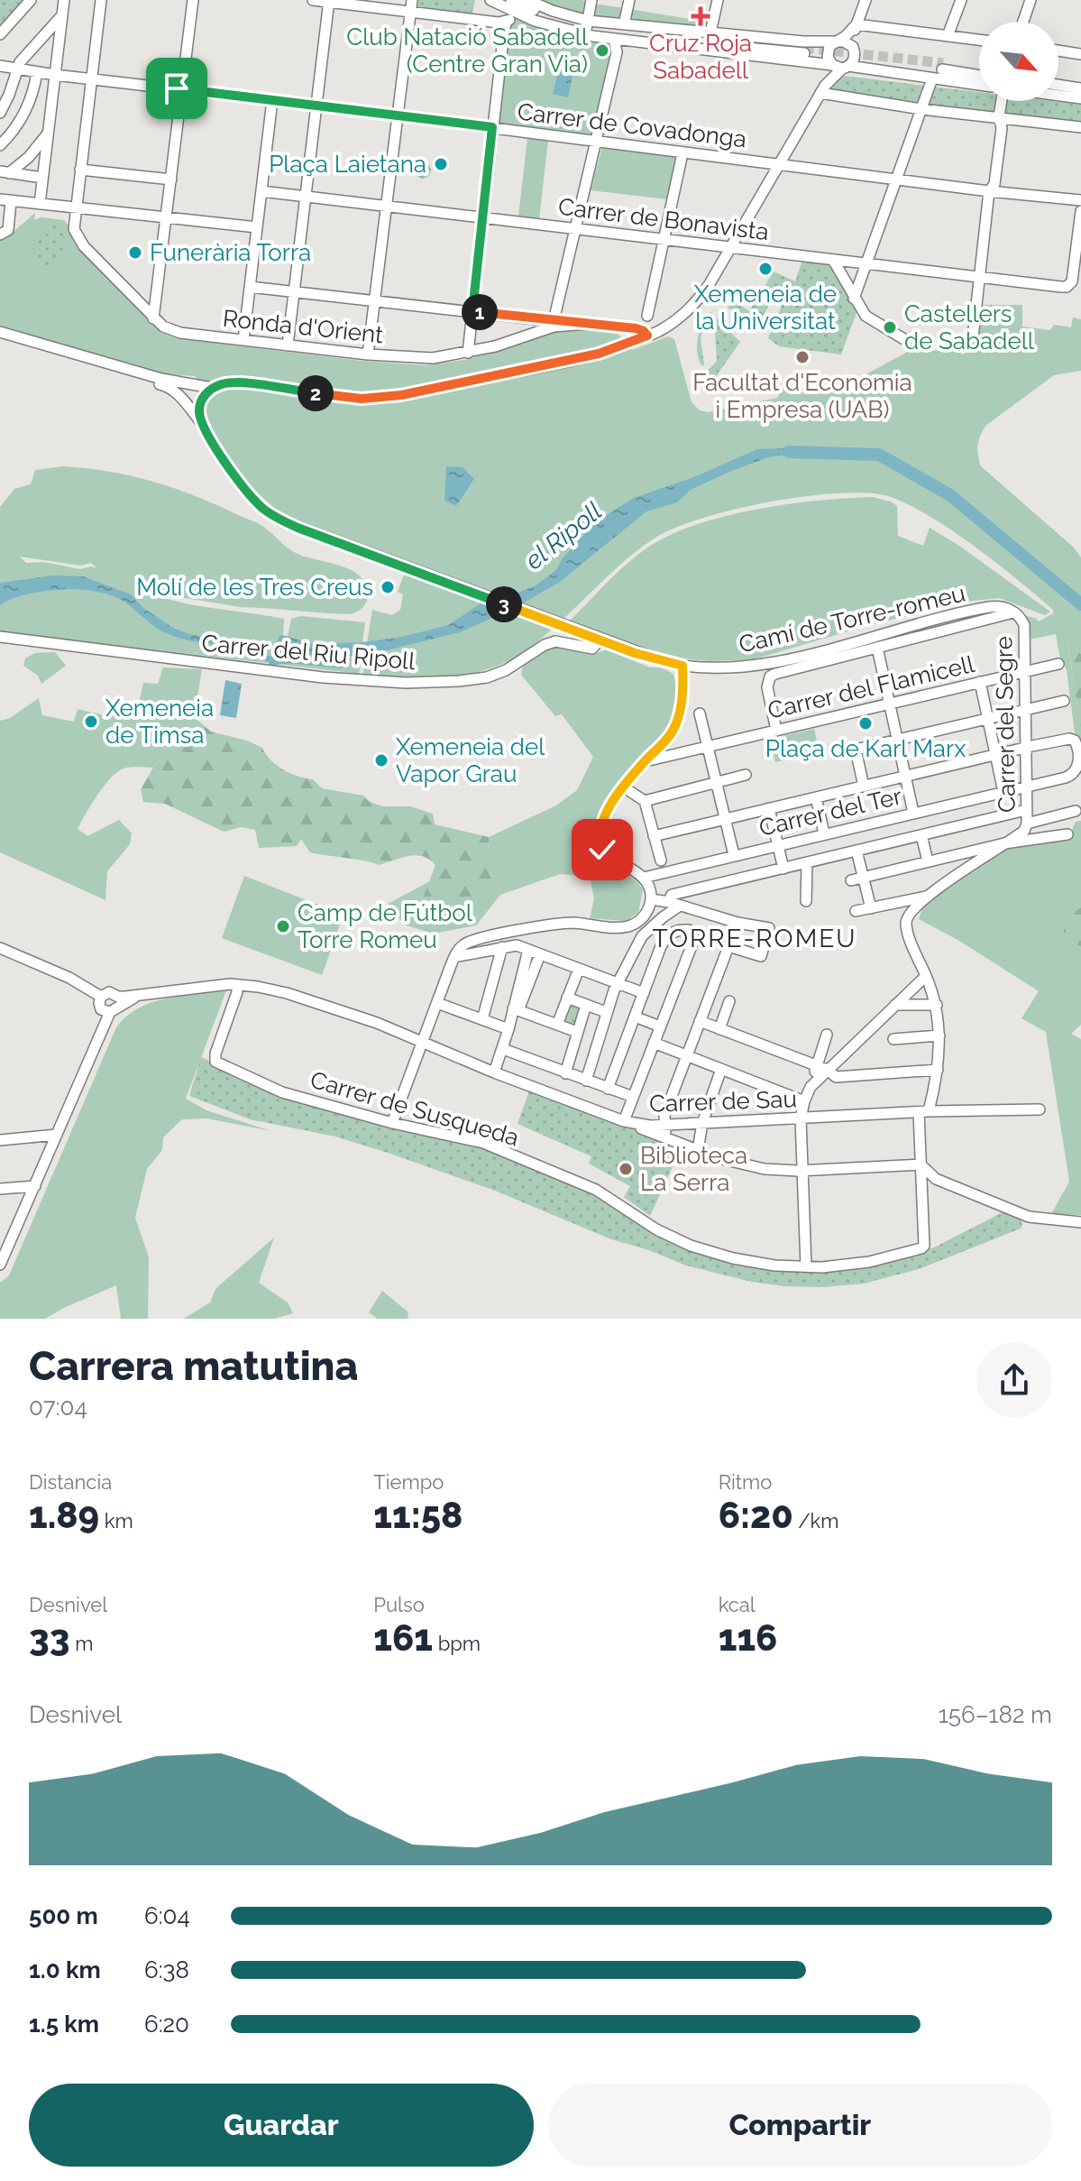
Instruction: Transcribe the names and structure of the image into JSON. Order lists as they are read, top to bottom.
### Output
{
  "streets": {
    "street": [
      "Carrer de Covadonga",
      "Carrer de Bonavista",
      "Ronda d'Orient",
      "Camí de Torre-romeu",
      "Carrer del Riu Ripoll",
      "Carrer del Flamicell",
      "Carrer del Segre",
      "Carrer del Ter",
      "Carrer de Sau",
      "Carrer de Susqueda"
    ]
  },
  "crossings": [
    ["Carrer de Covadonga", "Ronda d'Orient"],
    ["Camí de Torre-romeu", "Carrer del Riu Ripoll"],
    ["Camí de Torre-romeu", "Carrer del Segre"],
    ["Carrer del Flamicell", "Carrer del Segre"],
    ["Carrer del Segre", "Carrer del Ter"],
    ["Carrer de Sau", "Carrer de Susqueda"]
  ],
  "districts": ["TORRE-ROMEU"],
  "water": ["el Ripoll"],
  "places": {
    "health": ["Cruz Roja Sabadell"],
    "other": [
      "Club Natació Sabadell (Centre Gran Via)",
      "Plaça Laietana",
      "Funerària Torra",
      "Xemeneia de la Universitat",
      "Castellers de Sabadell",
      "Facultat d'Economia i Empresa (UAB)",
      "Molí de les Tres Creus",
      "Xemeneia de Timsa",
      "Plaça de Karl Marx",
      "Xemeneia del Vapor Grau",
      "Camp de Fútbol Torre Romeu",
      "Biblioteca La Serra"
    ]
  },
  "north": "bottom right",
  "page": {
    "pins": ["1", "2", "3"],
    "heading": ["Carrera matutina", "07:04"],
    "stats": [
      ["Distancia", "1.89 km"],
      ["Tiempo", "11:58"],
      ["Ritmo", "6:20 /km"],
      ["Desnivel", "33 m"],
      ["Pulso", "161 bpm"],
      ["kcal", "116"]
    ],
    "chart": ["Desnivel", "156–182 m"],
    "list": [
      {
        "name": "500 m",
        "note": "6:04"
      },
      {
        "name": "1.0 km",
        "note": "6:38"
      },
      {
        "name": "1.5 km",
        "note": "6:20"
      }
    ],
    "buttons": ["Guardar", "Compartir"]
  }
}
